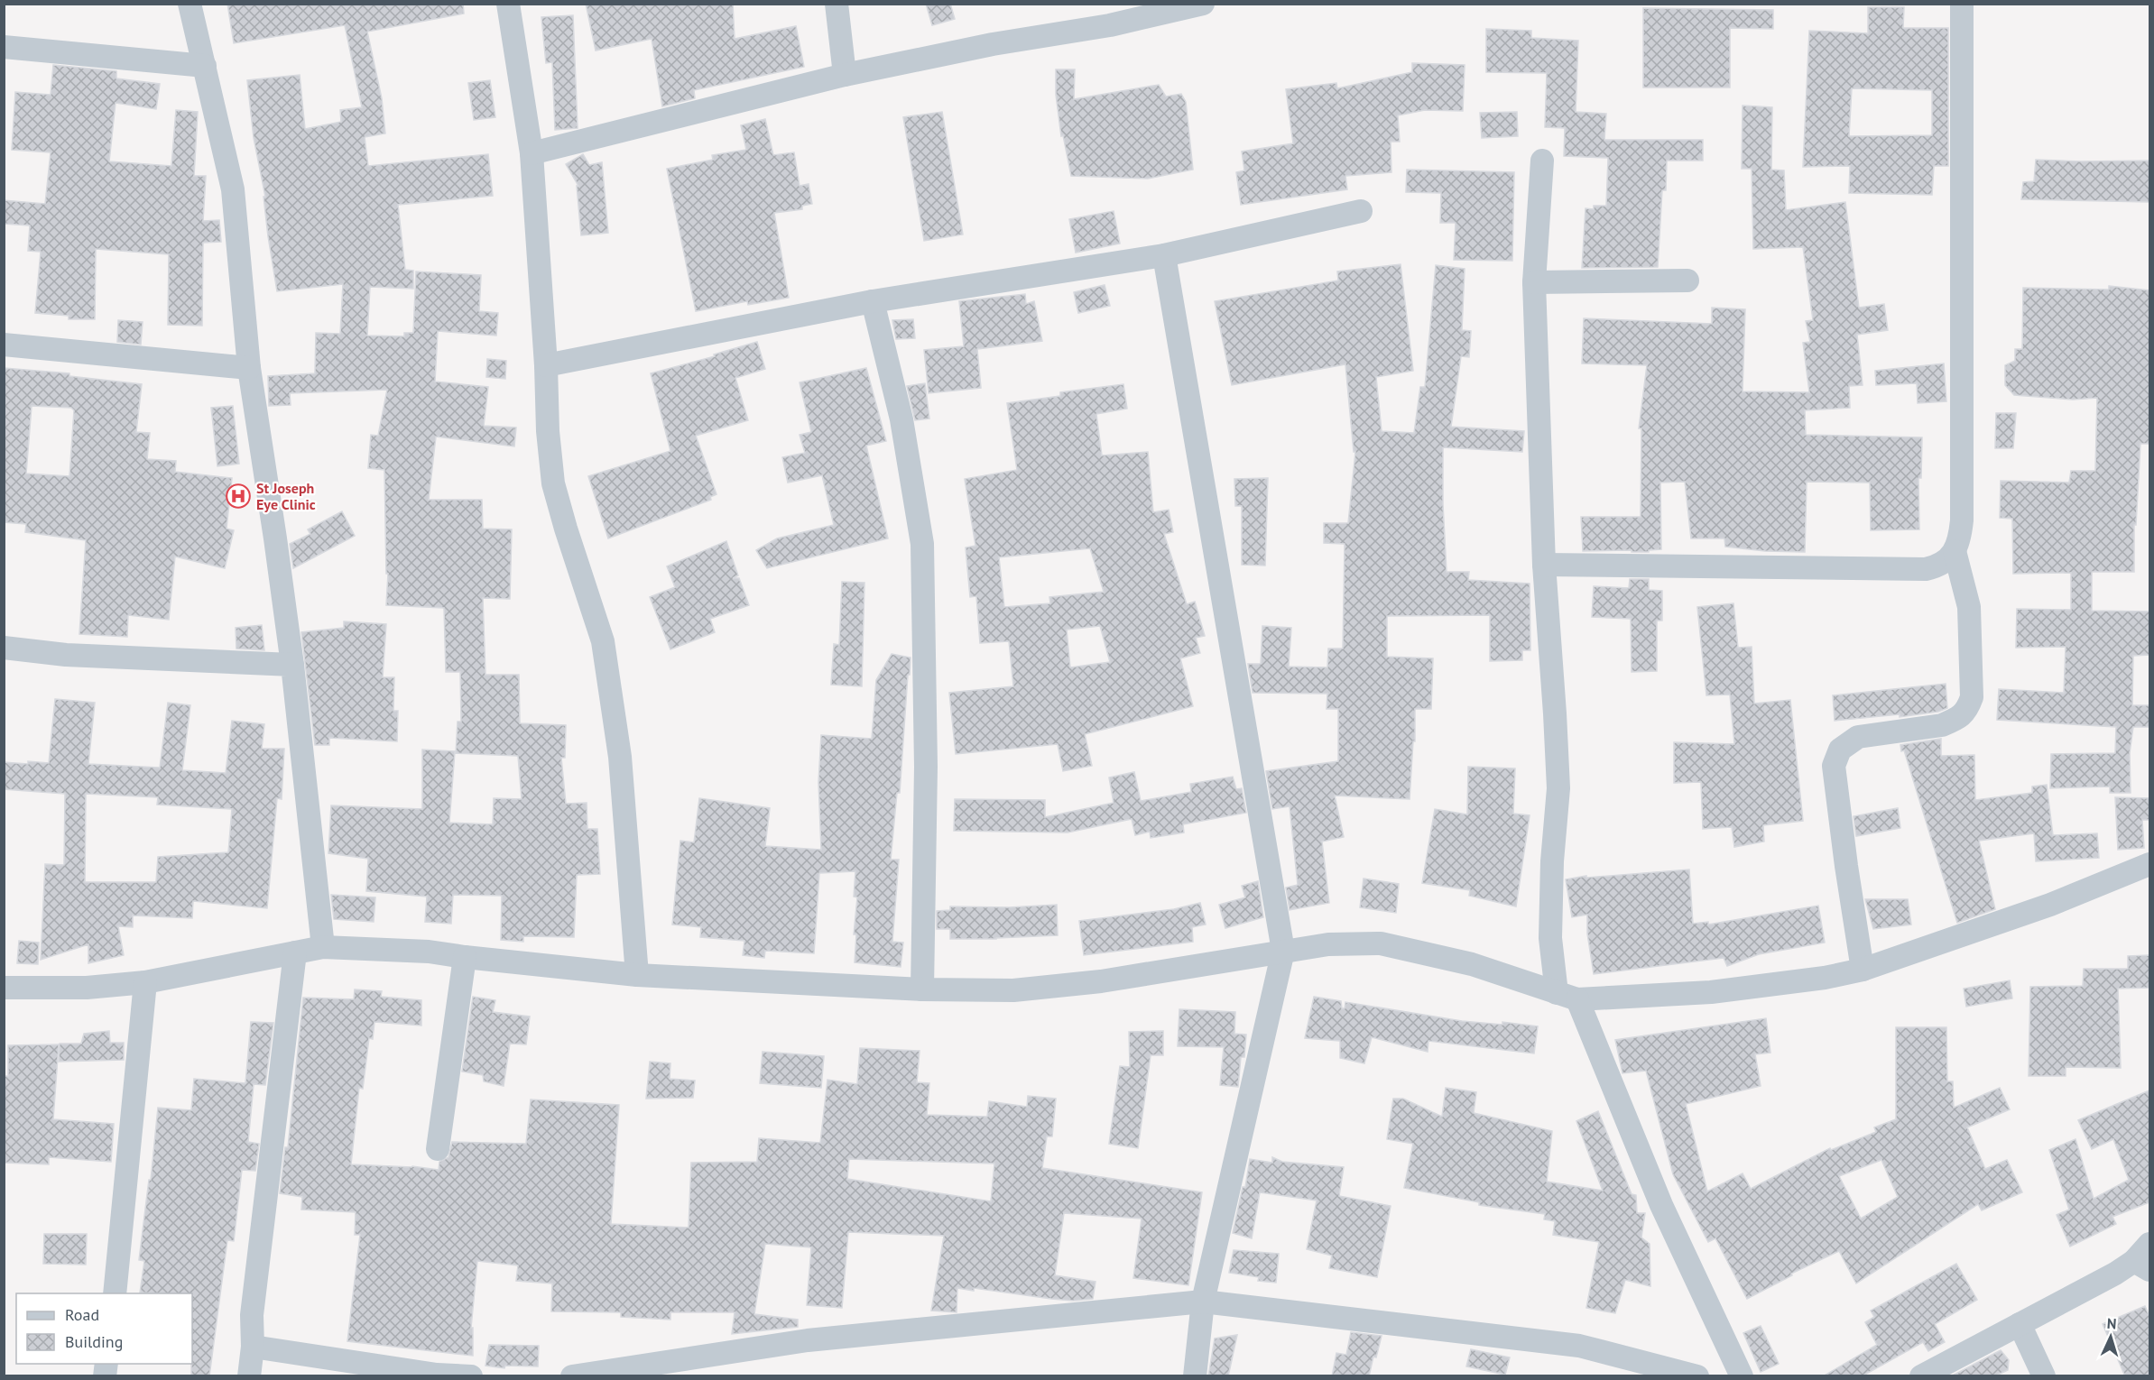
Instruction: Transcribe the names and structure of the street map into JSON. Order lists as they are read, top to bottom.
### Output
{
  "places": {
    "hospital": ["St Joseph Eye Clinic"]
  },
  "legend": ["Road", "Building"],
  "north": "top"
}
